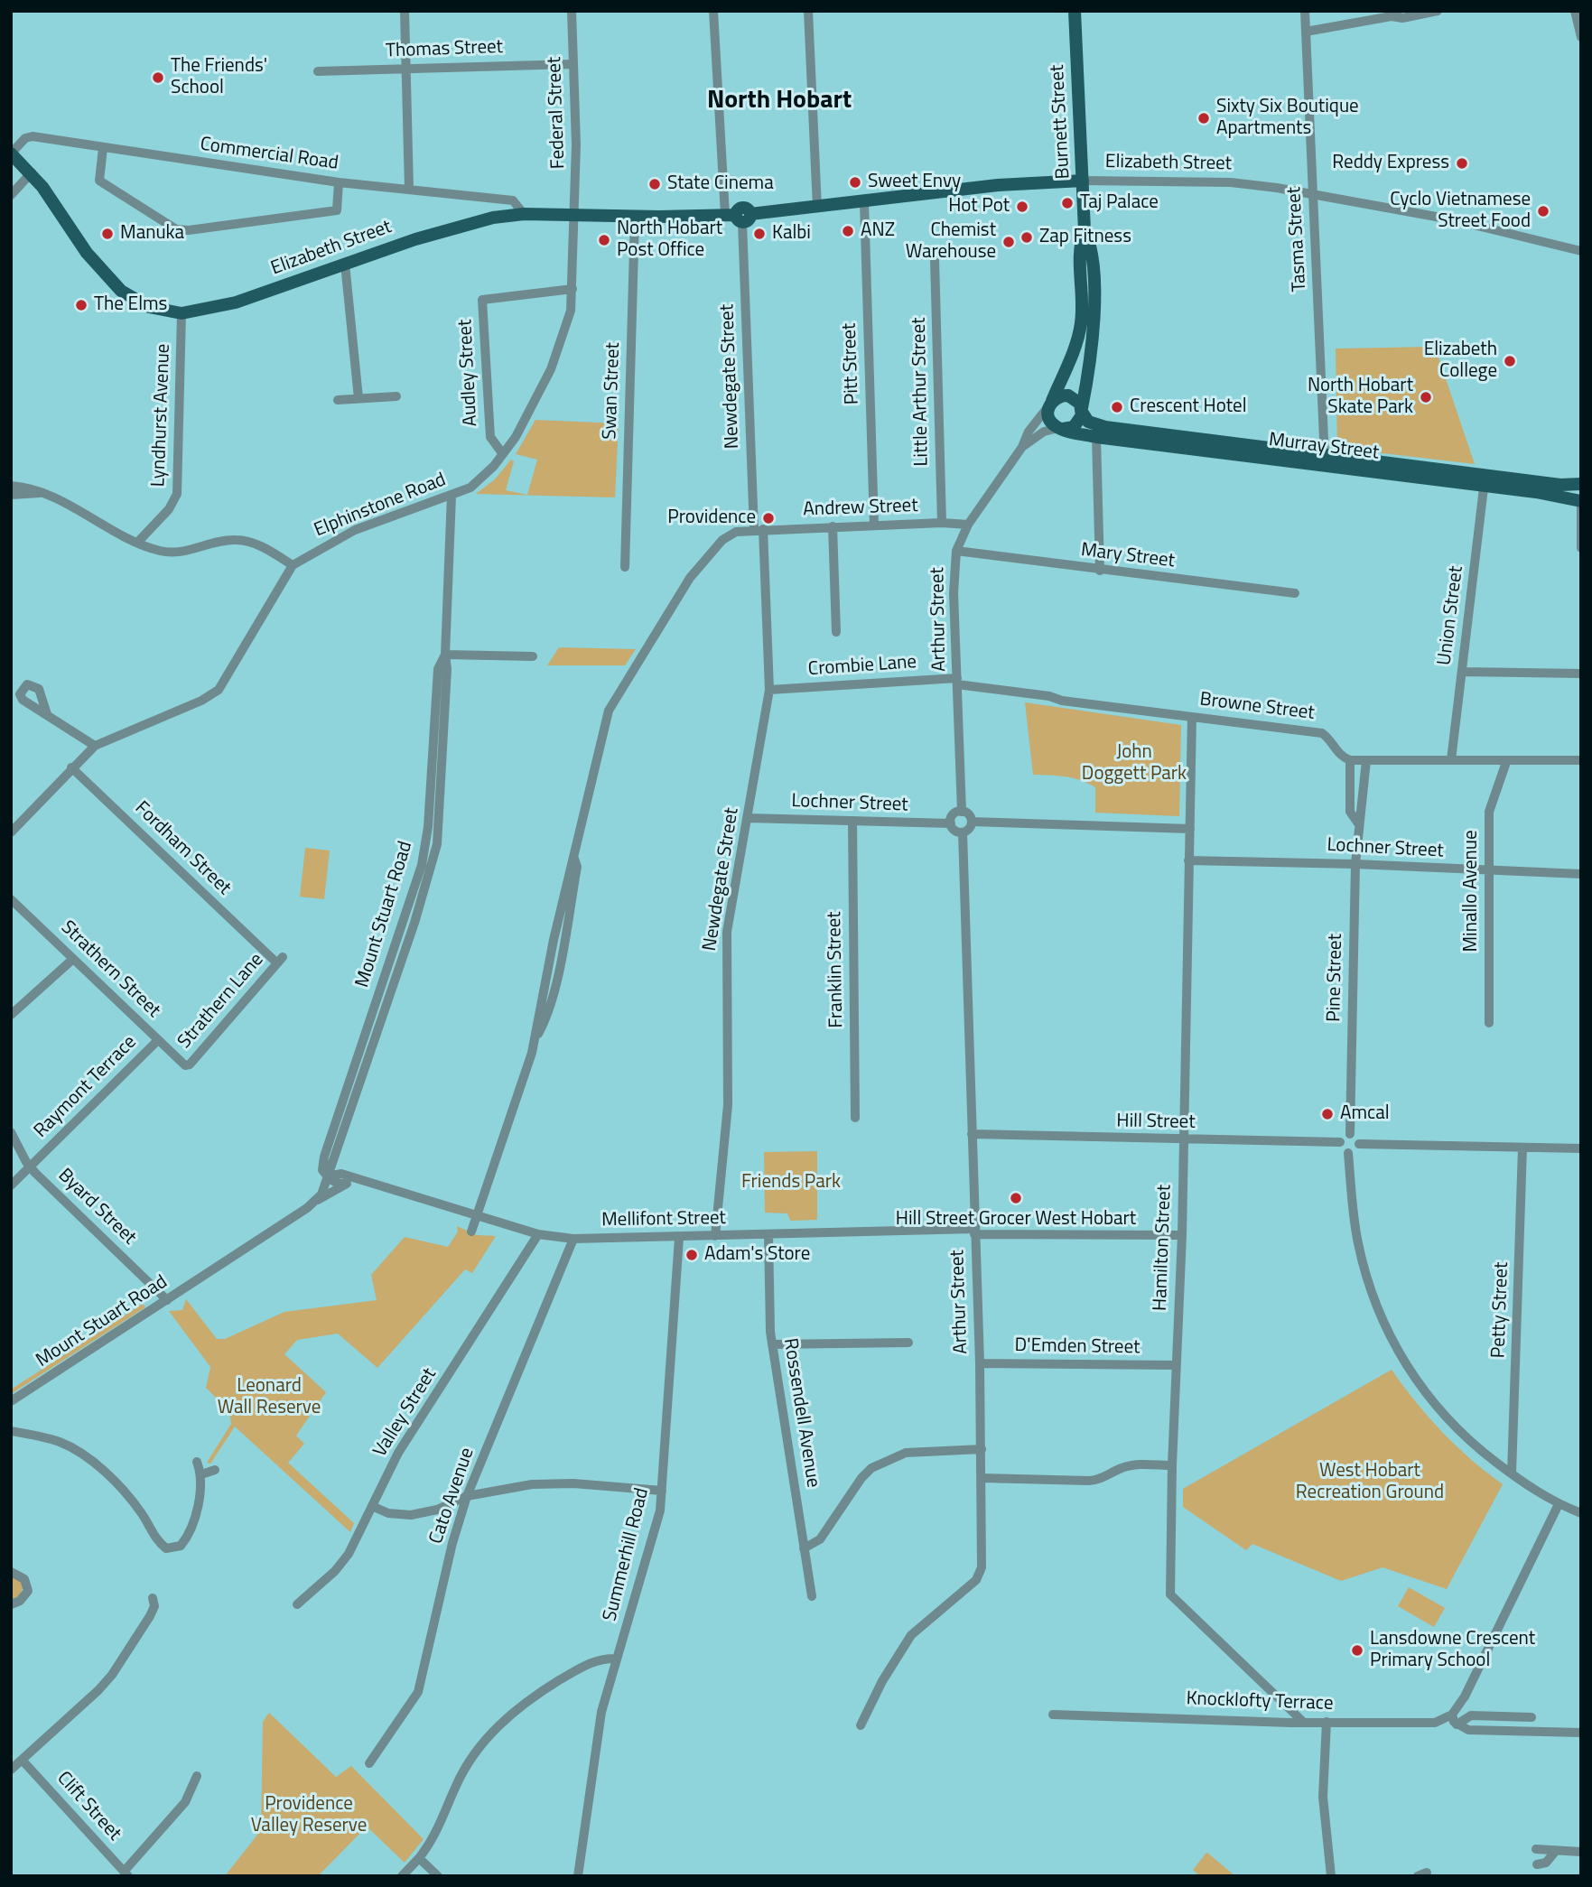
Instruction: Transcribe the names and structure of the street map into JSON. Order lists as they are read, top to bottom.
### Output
{
  "streets": {
    "main road": ["Burnett Street", "Elizabeth Street", "Murray Street"],
    "street": [
      "Thomas Street",
      "Federal Street",
      "Commercial Road",
      "Tasma Street",
      "Pitt Street",
      "Audley Street",
      "Newdegate Street",
      "Swan Street",
      "Little Arthur Street",
      "Lyndhurst Avenue",
      "Elphinstone Road",
      "Andrew Street",
      "Mary Street",
      "Union Street",
      "Arthur Street",
      "Crombie Lane",
      "Browne Street",
      "Lochner Street",
      "Fordham Street",
      "Minallo Avenue",
      "Mount Stuart Road",
      "Strathern Street",
      "Franklin Street",
      "Pine Street",
      "Strathern Lane",
      "Raymont Terrace",
      "Hill Street",
      "Byard Street",
      "Mellifont Street",
      "Hamilton Street",
      "Petty Street",
      "D'Emden Street",
      "Valley Street",
      "Rossendell Avenue",
      "Cato Avenue",
      "Summerhill Road",
      "Knocklofty Terrace",
      "Clift Street"
    ]
  },
  "crossings": [
    ["Thomas Street", "Federal Street"],
    ["Federal Street", "Elizabeth Street"],
    ["Federal Street", "Elphinstone Road"],
    ["Burnett Street", "Elizabeth Street"],
    ["Burnett Street", "Murray Street"],
    ["Burnett Street", "Arthur Street"],
    ["Commercial Road", "Elizabeth Street"],
    ["Elizabeth Street", "Tasma Street"],
    ["Elizabeth Street", "Pitt Street"],
    ["Elizabeth Street", "Newdegate Street"],
    ["Elizabeth Street", "Swan Street"],
    ["Elizabeth Street", "Lyndhurst Avenue"],
    ["Elizabeth Street", "Elphinstone Road"],
    ["Tasma Street", "Murray Street"],
    ["Pitt Street", "Andrew Street"],
    ["Audley Street", "Elphinstone Road"],
    ["Newdegate Street", "Andrew Street"],
    ["Newdegate Street", "Crombie Lane"],
    ["Newdegate Street", "Lochner Street"],
    ["Newdegate Street", "Mellifont Street"],
    ["Little Arthur Street", "Andrew Street"],
    ["Murray Street", "Union Street"],
    ["Murray Street", "Arthur Street"],
    ["Elphinstone Road", "Fordham Street"],
    ["Elphinstone Road", "Mount Stuart Road"],
    ["Andrew Street", "Arthur Street"],
    ["Andrew Street", "Mellifont Street"],
    ["Mary Street", "Arthur Street"],
    ["Arthur Street", "Crombie Lane"],
    ["Arthur Street", "Browne Street"],
    ["Arthur Street", "Lochner Street"],
    ["Arthur Street", "Hill Street"],
    ["Arthur Street", "Mellifont Street"],
    ["Arthur Street", "D'Emden Street"],
    ["Crombie Lane", "Browne Street"],
    ["Browne Street", "Pine Street"],
    ["Browne Street", "Hamilton Street"],
    ["Lochner Street", "Minallo Avenue"],
    ["Lochner Street", "Franklin Street"],
    ["Lochner Street", "Pine Street"],
    ["Lochner Street", "Hamilton Street"],
    ["Fordham Street", "Strathern Lane"],
    ["Mount Stuart Road", "Byard Street"],
    ["Mount Stuart Road", "Mellifont Street"],
    ["Strathern Street", "Strathern Lane"],
    ["Strathern Street", "Raymont Terrace"],
    ["Pine Street", "Hill Street"],
    ["Raymont Terrace", "Byard Street"],
    ["Hill Street", "Hamilton Street"],
    ["Mellifont Street", "Hamilton Street"],
    ["Mellifont Street", "Valley Street"],
    ["Mellifont Street", "Rossendell Avenue"],
    ["Mellifont Street", "Cato Avenue"],
    ["Mellifont Street", "Summerhill Road"],
    ["Hamilton Street", "D'Emden Street"],
    ["Hamilton Street", "Knocklofty Terrace"]
  ],
  "districts": ["North Hobart"],
  "parks": [
    "John Doggett Park",
    "Friends Park",
    "Leonard Wall Reserve",
    "West Hobart Recreation Ground",
    "Providence Valley Reserve"
  ],
  "places": [
    "The Friends' School",
    "Sixty Six Boutique Apartments",
    "Reddy Express",
    "Sweet Envy",
    "State Cinema",
    "Taj Palace",
    "Hot Pot",
    "Cyclo Vietnamese Street Food",
    "ANZ",
    "Manuka",
    "Kalbi",
    "Zap Fitness",
    "North Hobart Post Office",
    "Chemist Warehouse",
    "The Elms",
    "Elizabeth College",
    "North Hobart Skate Park",
    "Crescent Hotel",
    "Providence",
    "Amcal",
    "Hill Street Grocer West Hobart",
    "Adam's Store",
    "Lansdowne Crescent Primary School"
  ]
}
